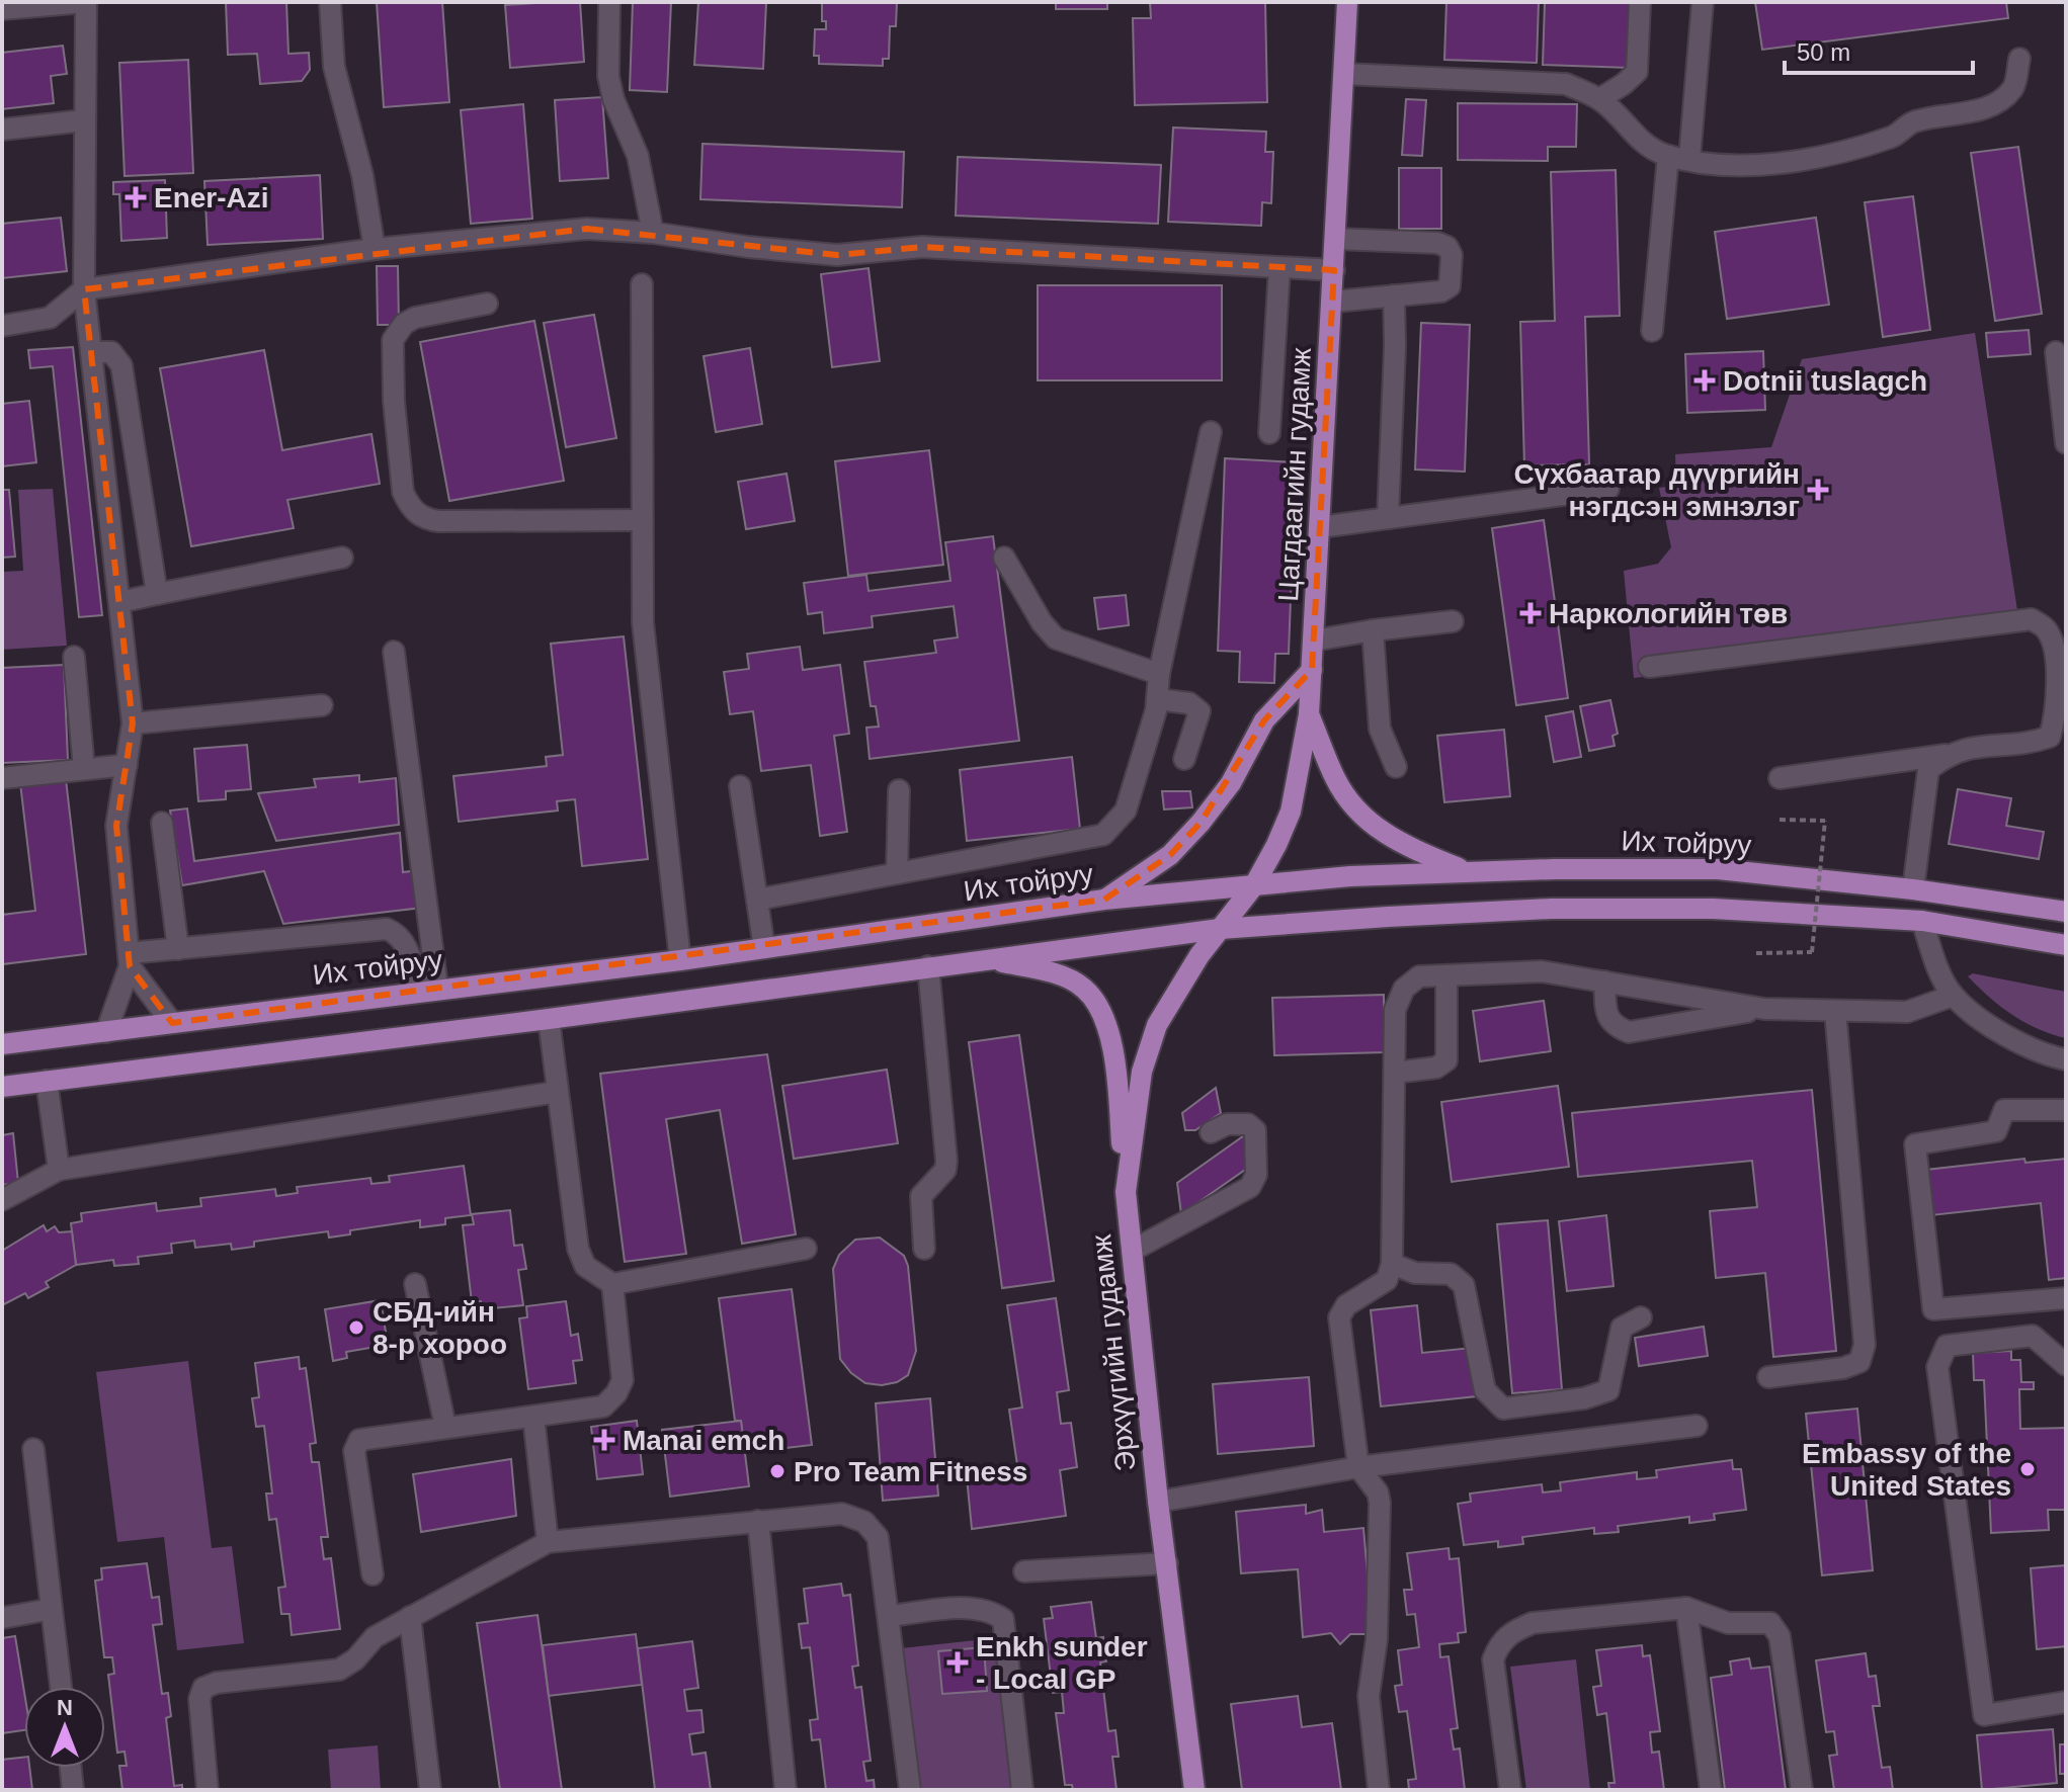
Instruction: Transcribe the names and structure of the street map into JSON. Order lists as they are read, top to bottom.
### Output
{
  "streets": {
    "main road": ["Цагдаагийн гудамж", "Их тойруу", "Эрхүүгийн гудамж"]
  },
  "crossings": [
    ["Цагдаагийн гудамж", "Их тойруу"],
    ["Цагдаагийн гудамж", "Эрхүүгийн гудамж"]
  ],
  "places": {
    "health": [
      "Ener-Azi",
      "Dotnii tuslagch",
      "Сүхбаатар дүүргийн нэгдсэн эмнэлэг",
      "Наркологийн төв",
      "Manai emch",
      "Enkh sunder - Local GP"
    ],
    "other": ["СБД-ийн 8-р хороо", "Embassy of the United States", "Pro Team Fitness"]
  },
  "scale_bar": "50 m",
  "north": "top"
}
